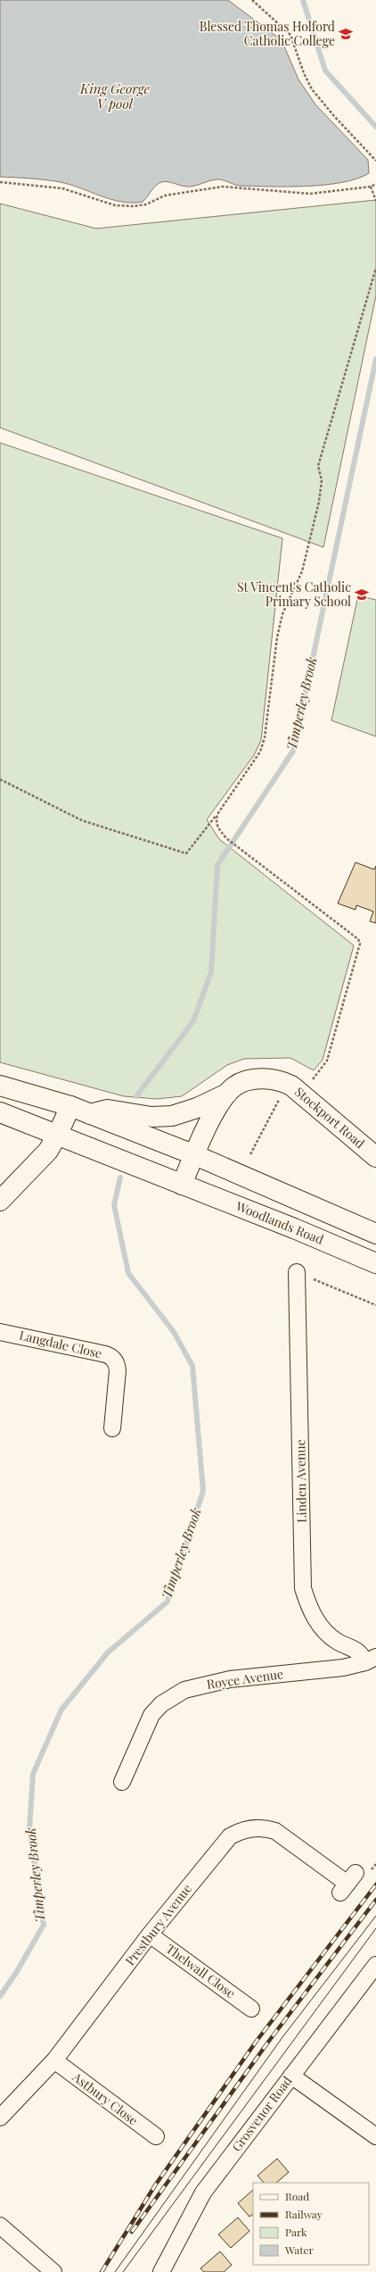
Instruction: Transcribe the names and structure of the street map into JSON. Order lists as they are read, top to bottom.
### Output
{
  "streets": {
    "main road": ["Stockport Road", "Woodlands Road"],
    "street": [
      "Langdale Close",
      "Linden Avenue",
      "Royce Avenue",
      "Prestbury Avenue",
      "Thelwall Close",
      "Astbury Close",
      "Grosvenor Road"
    ]
  },
  "crossings": [
    ["Stockport Road", "Woodlands Road"],
    ["Linden Avenue", "Royce Avenue"],
    ["Prestbury Avenue", "Thelwall Close"],
    ["Prestbury Avenue", "Astbury Close"]
  ],
  "water": ["King George V pool", "Timperley Brook"],
  "places": {
    "school or university": ["Blessed Thomas Holford Catholic College", "St Vincent's Catholic Primary School"]
  },
  "legend": [
    "Road",
    "Railway",
    "Park",
    "Water"
  ]
}
